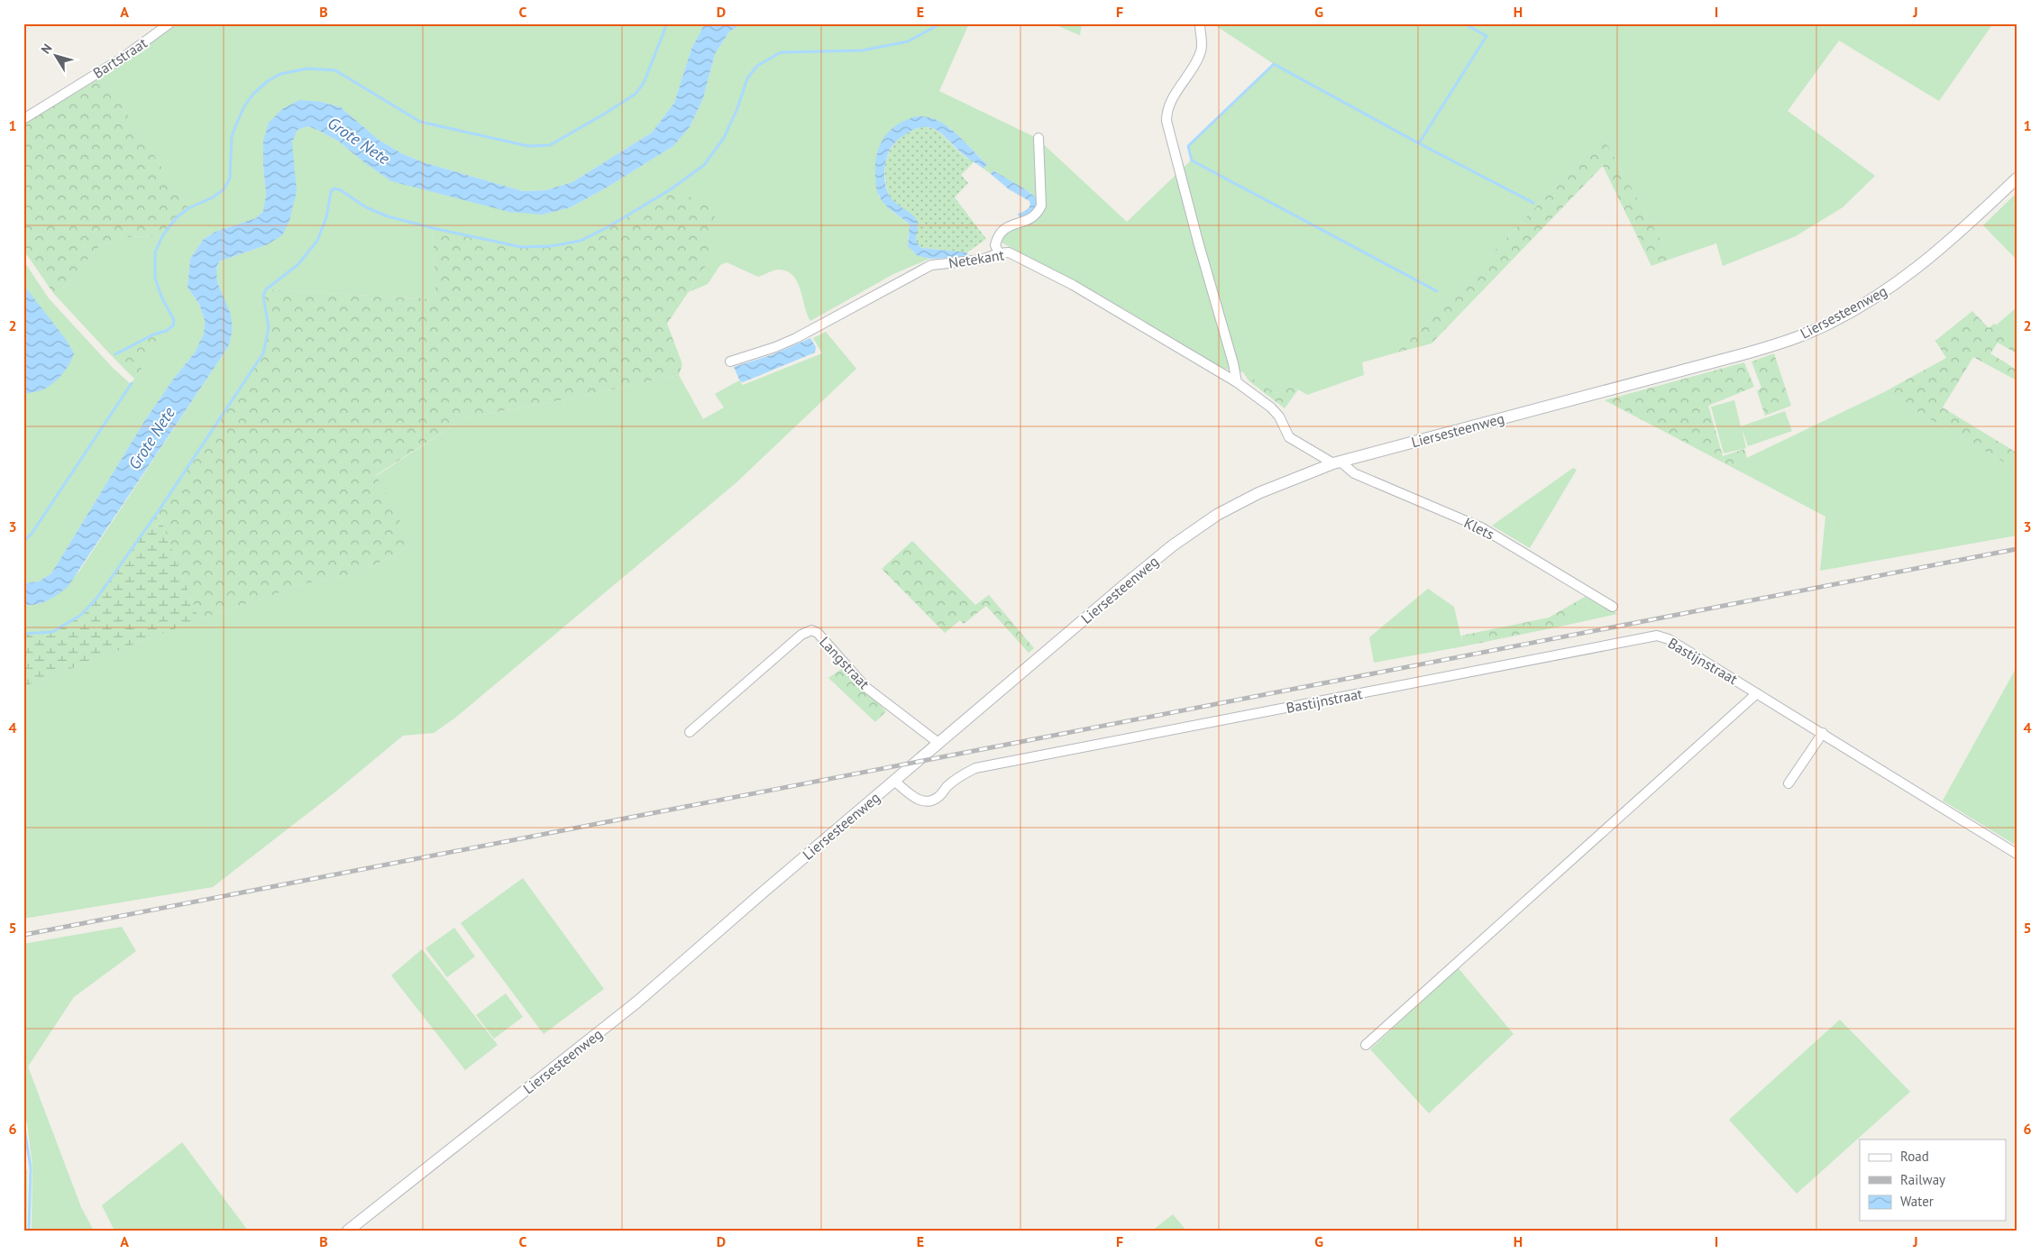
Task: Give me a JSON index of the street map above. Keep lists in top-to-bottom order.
{
  "streets": {
    "street": [
      "Bartstraat",
      "Netekant",
      "Liersesteenweg",
      "Klets",
      "Bastijnstraat",
      "Langstraat"
    ]
  },
  "crossings": [
    ["Netekant", "Liersesteenweg"],
    ["Netekant", "Klets"],
    ["Liersesteenweg", "Klets"],
    ["Liersesteenweg", "Bastijnstraat"],
    ["Liersesteenweg", "Langstraat"]
  ],
  "water": ["Grote Nete"],
  "legend": ["Road", "Railway", "Water"],
  "north": "top left",
  "grid": {
    "columns": [
      "A",
      "B",
      "C",
      "D",
      "E",
      "F",
      "G",
      "H",
      "I",
      "J"
    ],
    "rows": [
      "1",
      "2",
      "3",
      "4",
      "5",
      "6"
    ]
  }
}
